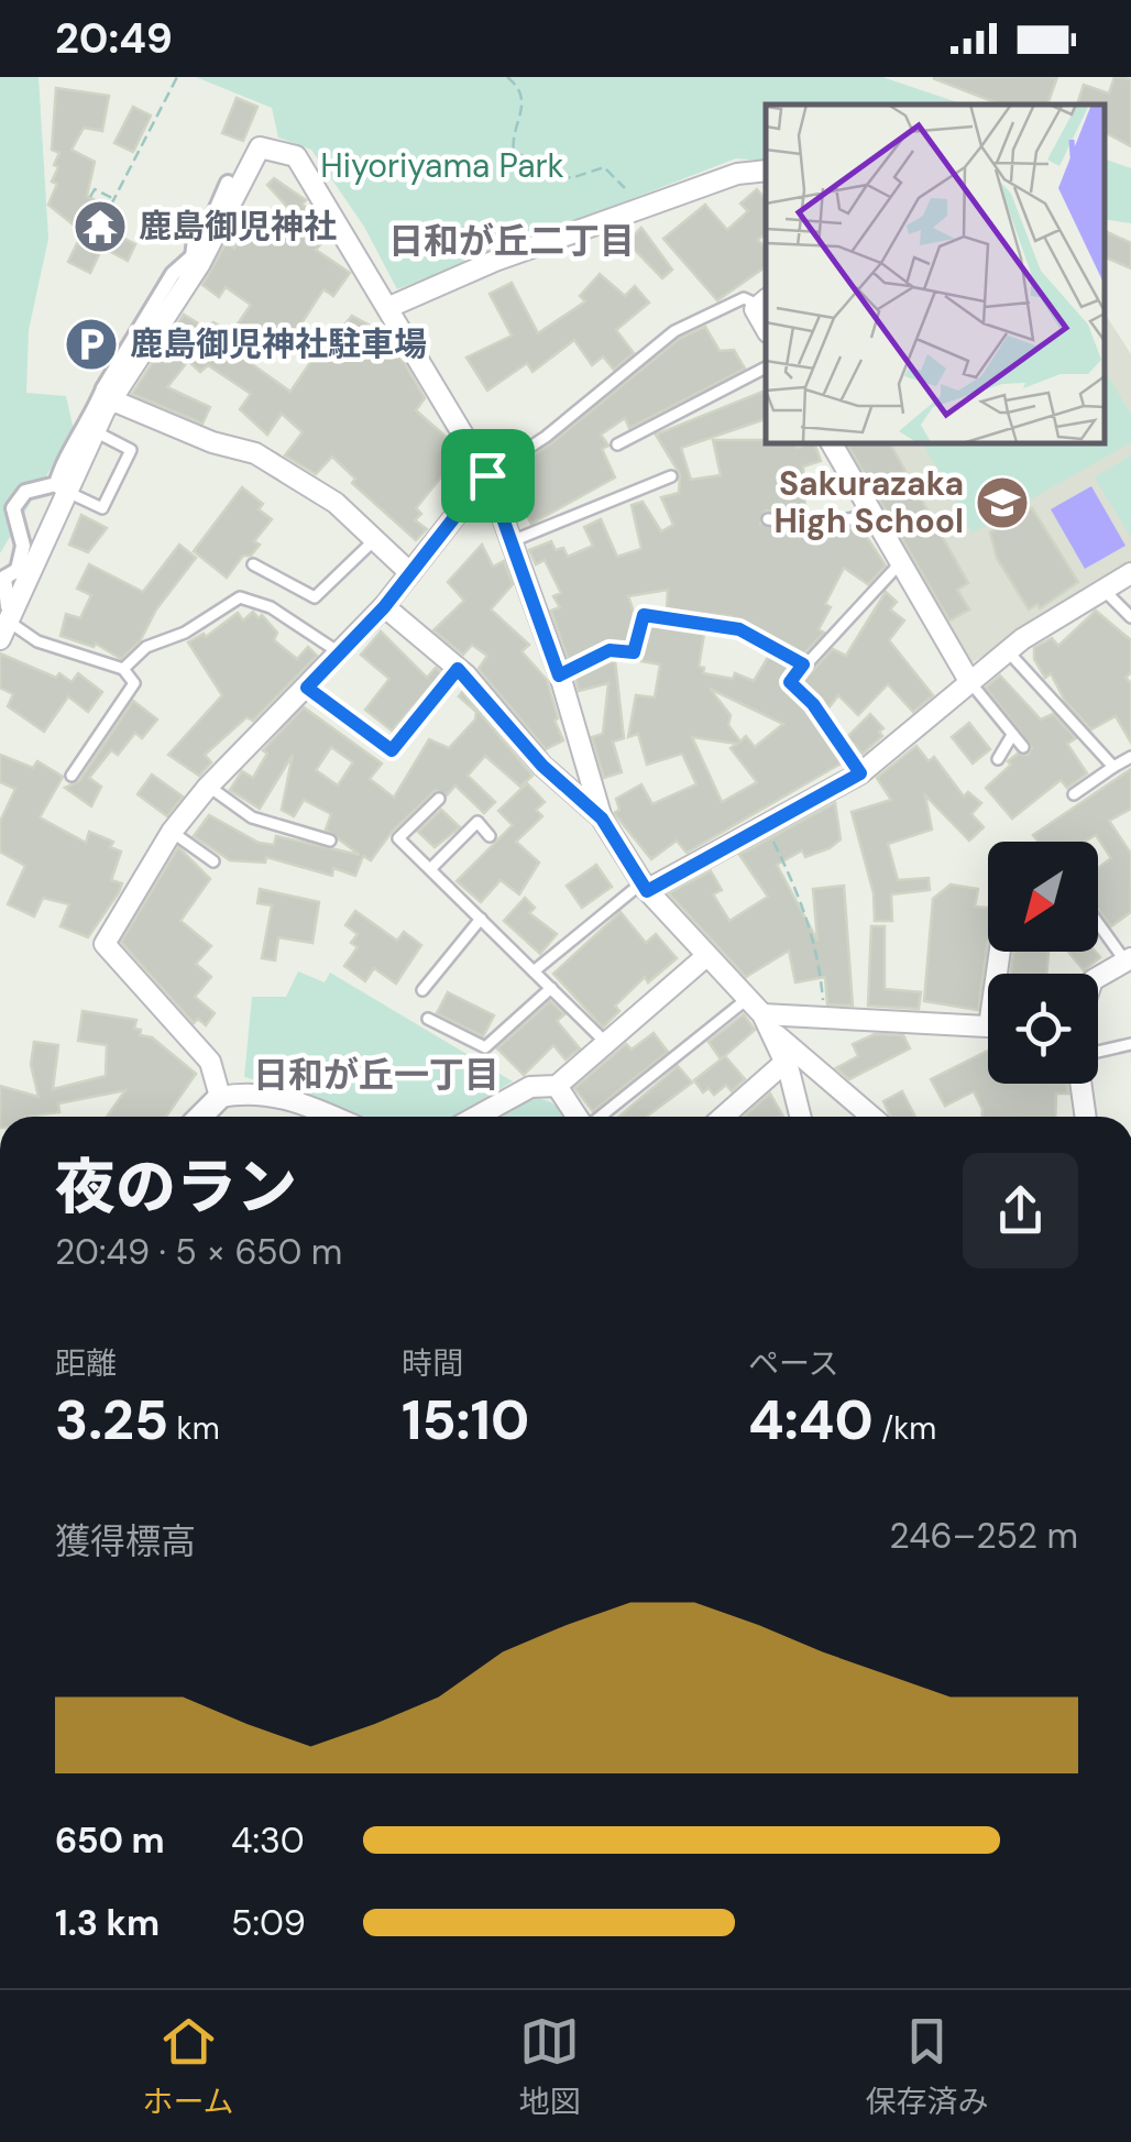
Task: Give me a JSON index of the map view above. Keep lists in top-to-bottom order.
{
  "districts": ["日和が丘二丁目", "日和が丘一丁目"],
  "parks": ["Hiyoriyama Park"],
  "places": {
    "temple": ["鹿島御児神社"],
    "parking": ["鹿島御児神社駐車場"],
    "school or university": ["Sakurazaka High School"]
  },
  "north": "bottom left",
  "page": {
    "status": "20:49",
    "heading": ["夜のラン", "20:49 · 5 × 650 m"],
    "stats": [
      ["距離", "3.25 km"],
      ["時間", "15:10"],
      ["ペース", "4:40 /km"]
    ],
    "chart": ["獲得標高", "246–252 m"],
    "list": [
      {
        "name": "650 m",
        "note": "4:30"
      },
      {
        "name": "1.3 km",
        "note": "5:09"
      }
    ],
    "tabs": ["ホーム", "地図", "保存済み"]
  }
}
